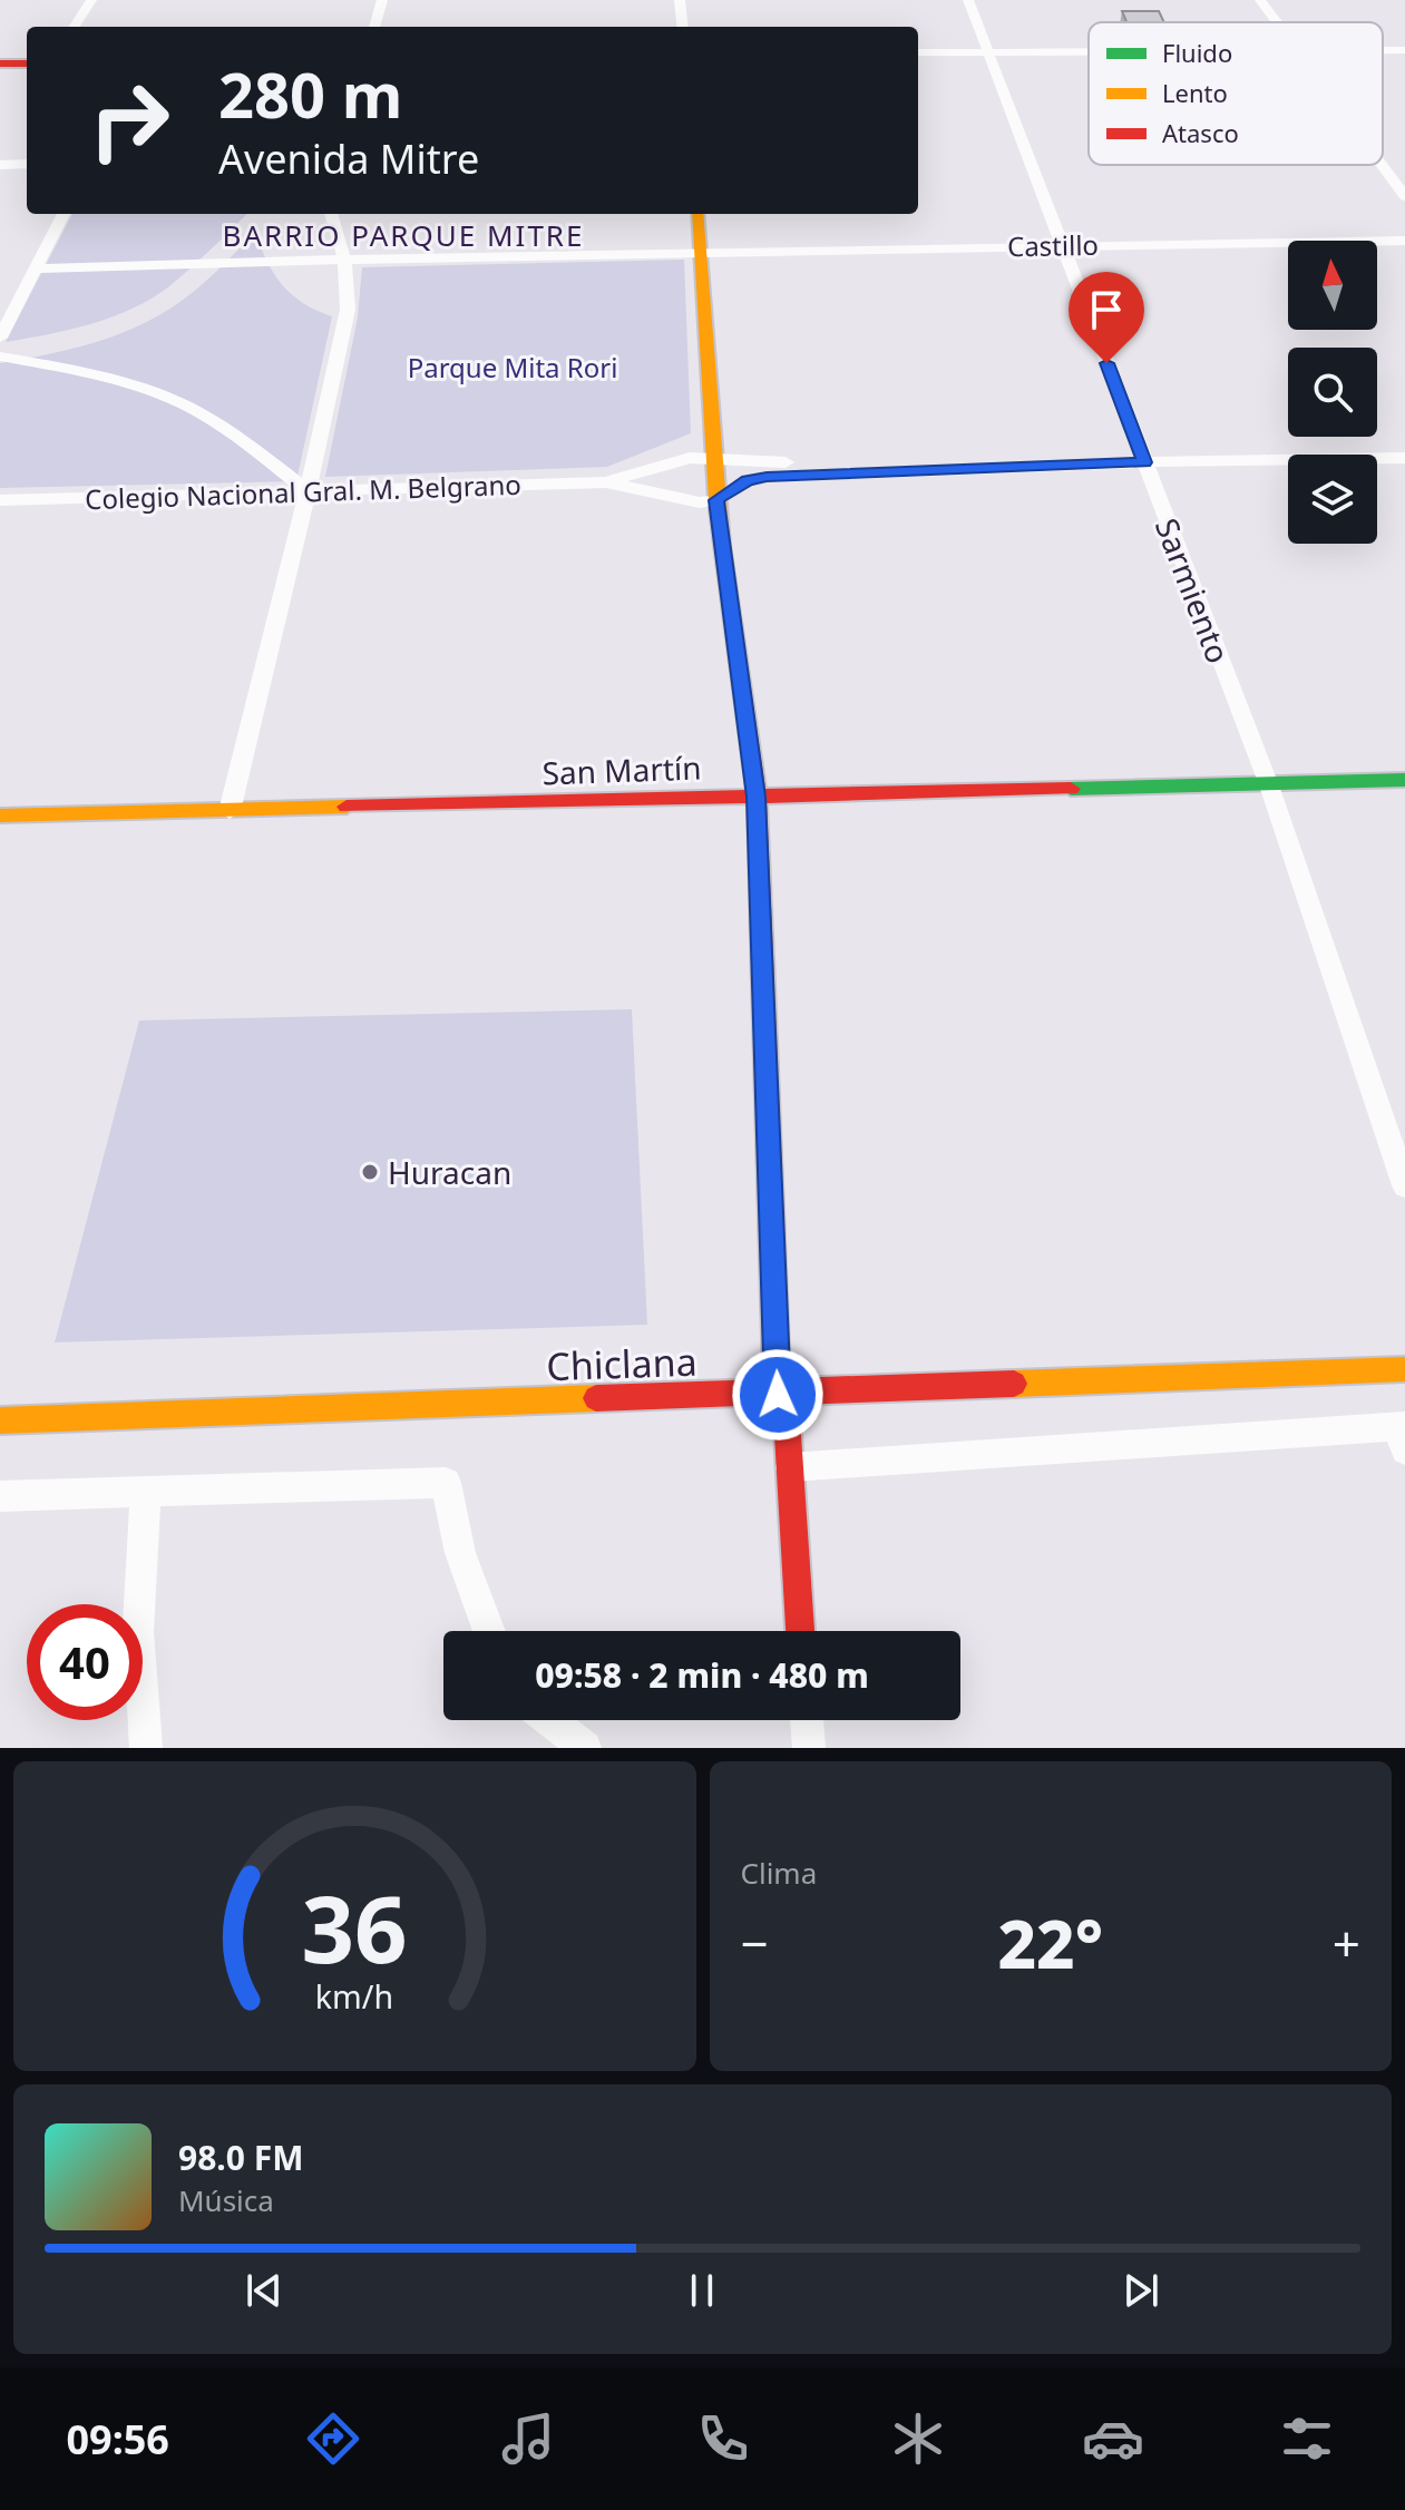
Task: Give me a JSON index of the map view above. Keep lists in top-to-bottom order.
{
  "streets": {
    "street": [
      "Castillo",
      "Colegio Nacional Gral. M. Belgrano",
      "Sarmiento",
      "San Martín",
      "Chiclana"
    ]
  },
  "crossings": [
    ["Castillo", "Sarmiento"],
    ["Colegio Nacional Gral. M. Belgrano", "Sarmiento"],
    ["Sarmiento", "San Martín"]
  ],
  "districts": ["BARRIO PARQUE MITRE"],
  "parks": ["Parque Mita Rori"],
  "places": ["Huracan"],
  "legend": ["Fluido", "Lento", "Atasco"],
  "north": "top",
  "page": {
    "turn": ["280 m", "Avenida Mitre"],
    "limit": "40",
    "trip": "09:58 · 2 min · 480 m",
    "tile": "Clima",
    "heat": ["−", "22°", "+"],
    "song": ["98.0 FM", "Música"],
    "tabs": "09:56",
    "gauge": ["36", "km/h"]
  }
}
